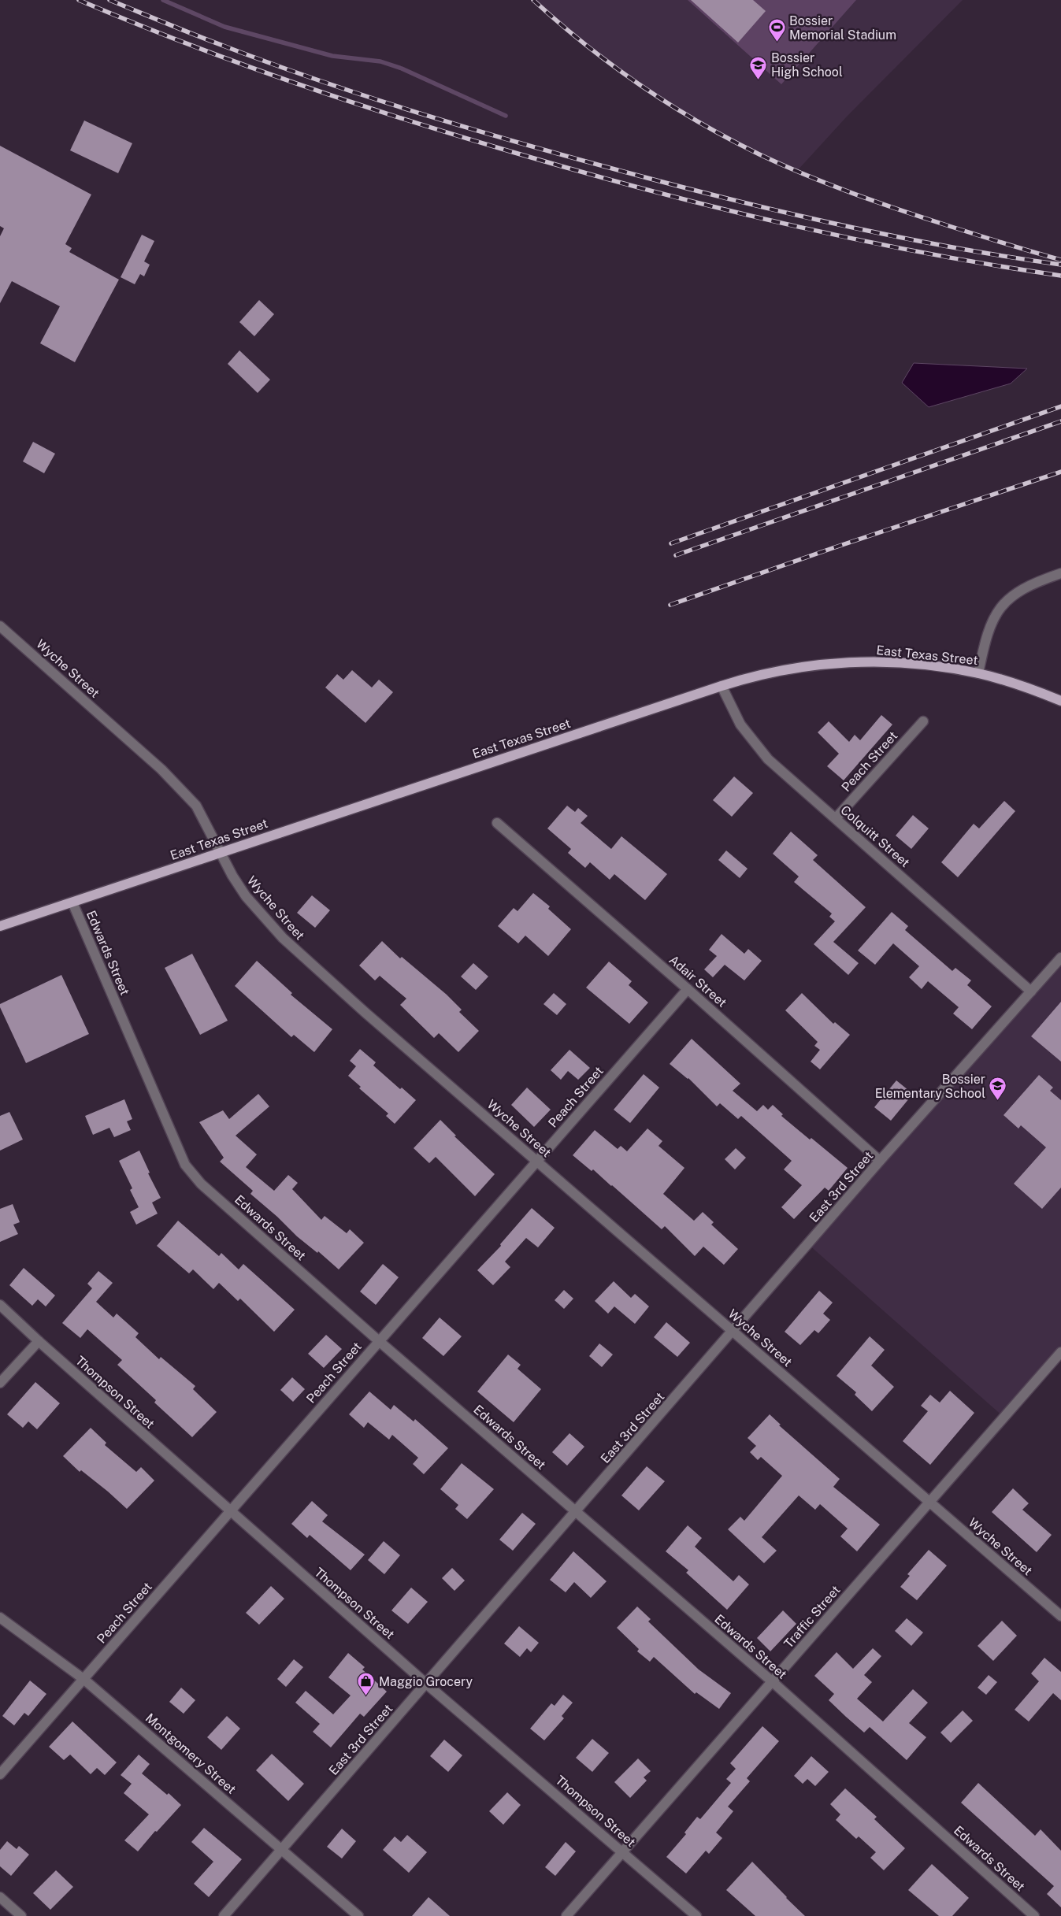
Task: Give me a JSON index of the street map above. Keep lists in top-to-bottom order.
{
  "streets": {
    "main road": ["East Texas Street"],
    "street": [
      "Wyche Street",
      "Peach Street",
      "Colquitt Street",
      "Edwards Street",
      "Adair Street",
      "East 3rd Street",
      "Thompson Street",
      "Traffic Street",
      "Montgomery Street"
    ]
  },
  "crossings": [
    ["East Texas Street", "Wyche Street"],
    ["East Texas Street", "Colquitt Street"],
    ["East Texas Street", "Edwards Street"],
    ["Wyche Street", "Peach Street"],
    ["Wyche Street", "East 3rd Street"],
    ["Wyche Street", "Traffic Street"],
    ["Peach Street", "Colquitt Street"],
    ["Peach Street", "Edwards Street"],
    ["Peach Street", "Adair Street"],
    ["Peach Street", "Thompson Street"],
    ["Peach Street", "Montgomery Street"],
    ["Colquitt Street", "East 3rd Street"],
    ["Edwards Street", "East 3rd Street"],
    ["Edwards Street", "Traffic Street"],
    ["Adair Street", "East 3rd Street"],
    ["East 3rd Street", "Thompson Street"],
    ["East 3rd Street", "Montgomery Street"],
    ["Thompson Street", "Traffic Street"]
  ],
  "places": {
    "sports": ["Bossier Memorial Stadium"],
    "school or university": ["Bossier High School", "Bossier Elementary School"],
    "shop": ["Maggio Grocery"]
  }
}
